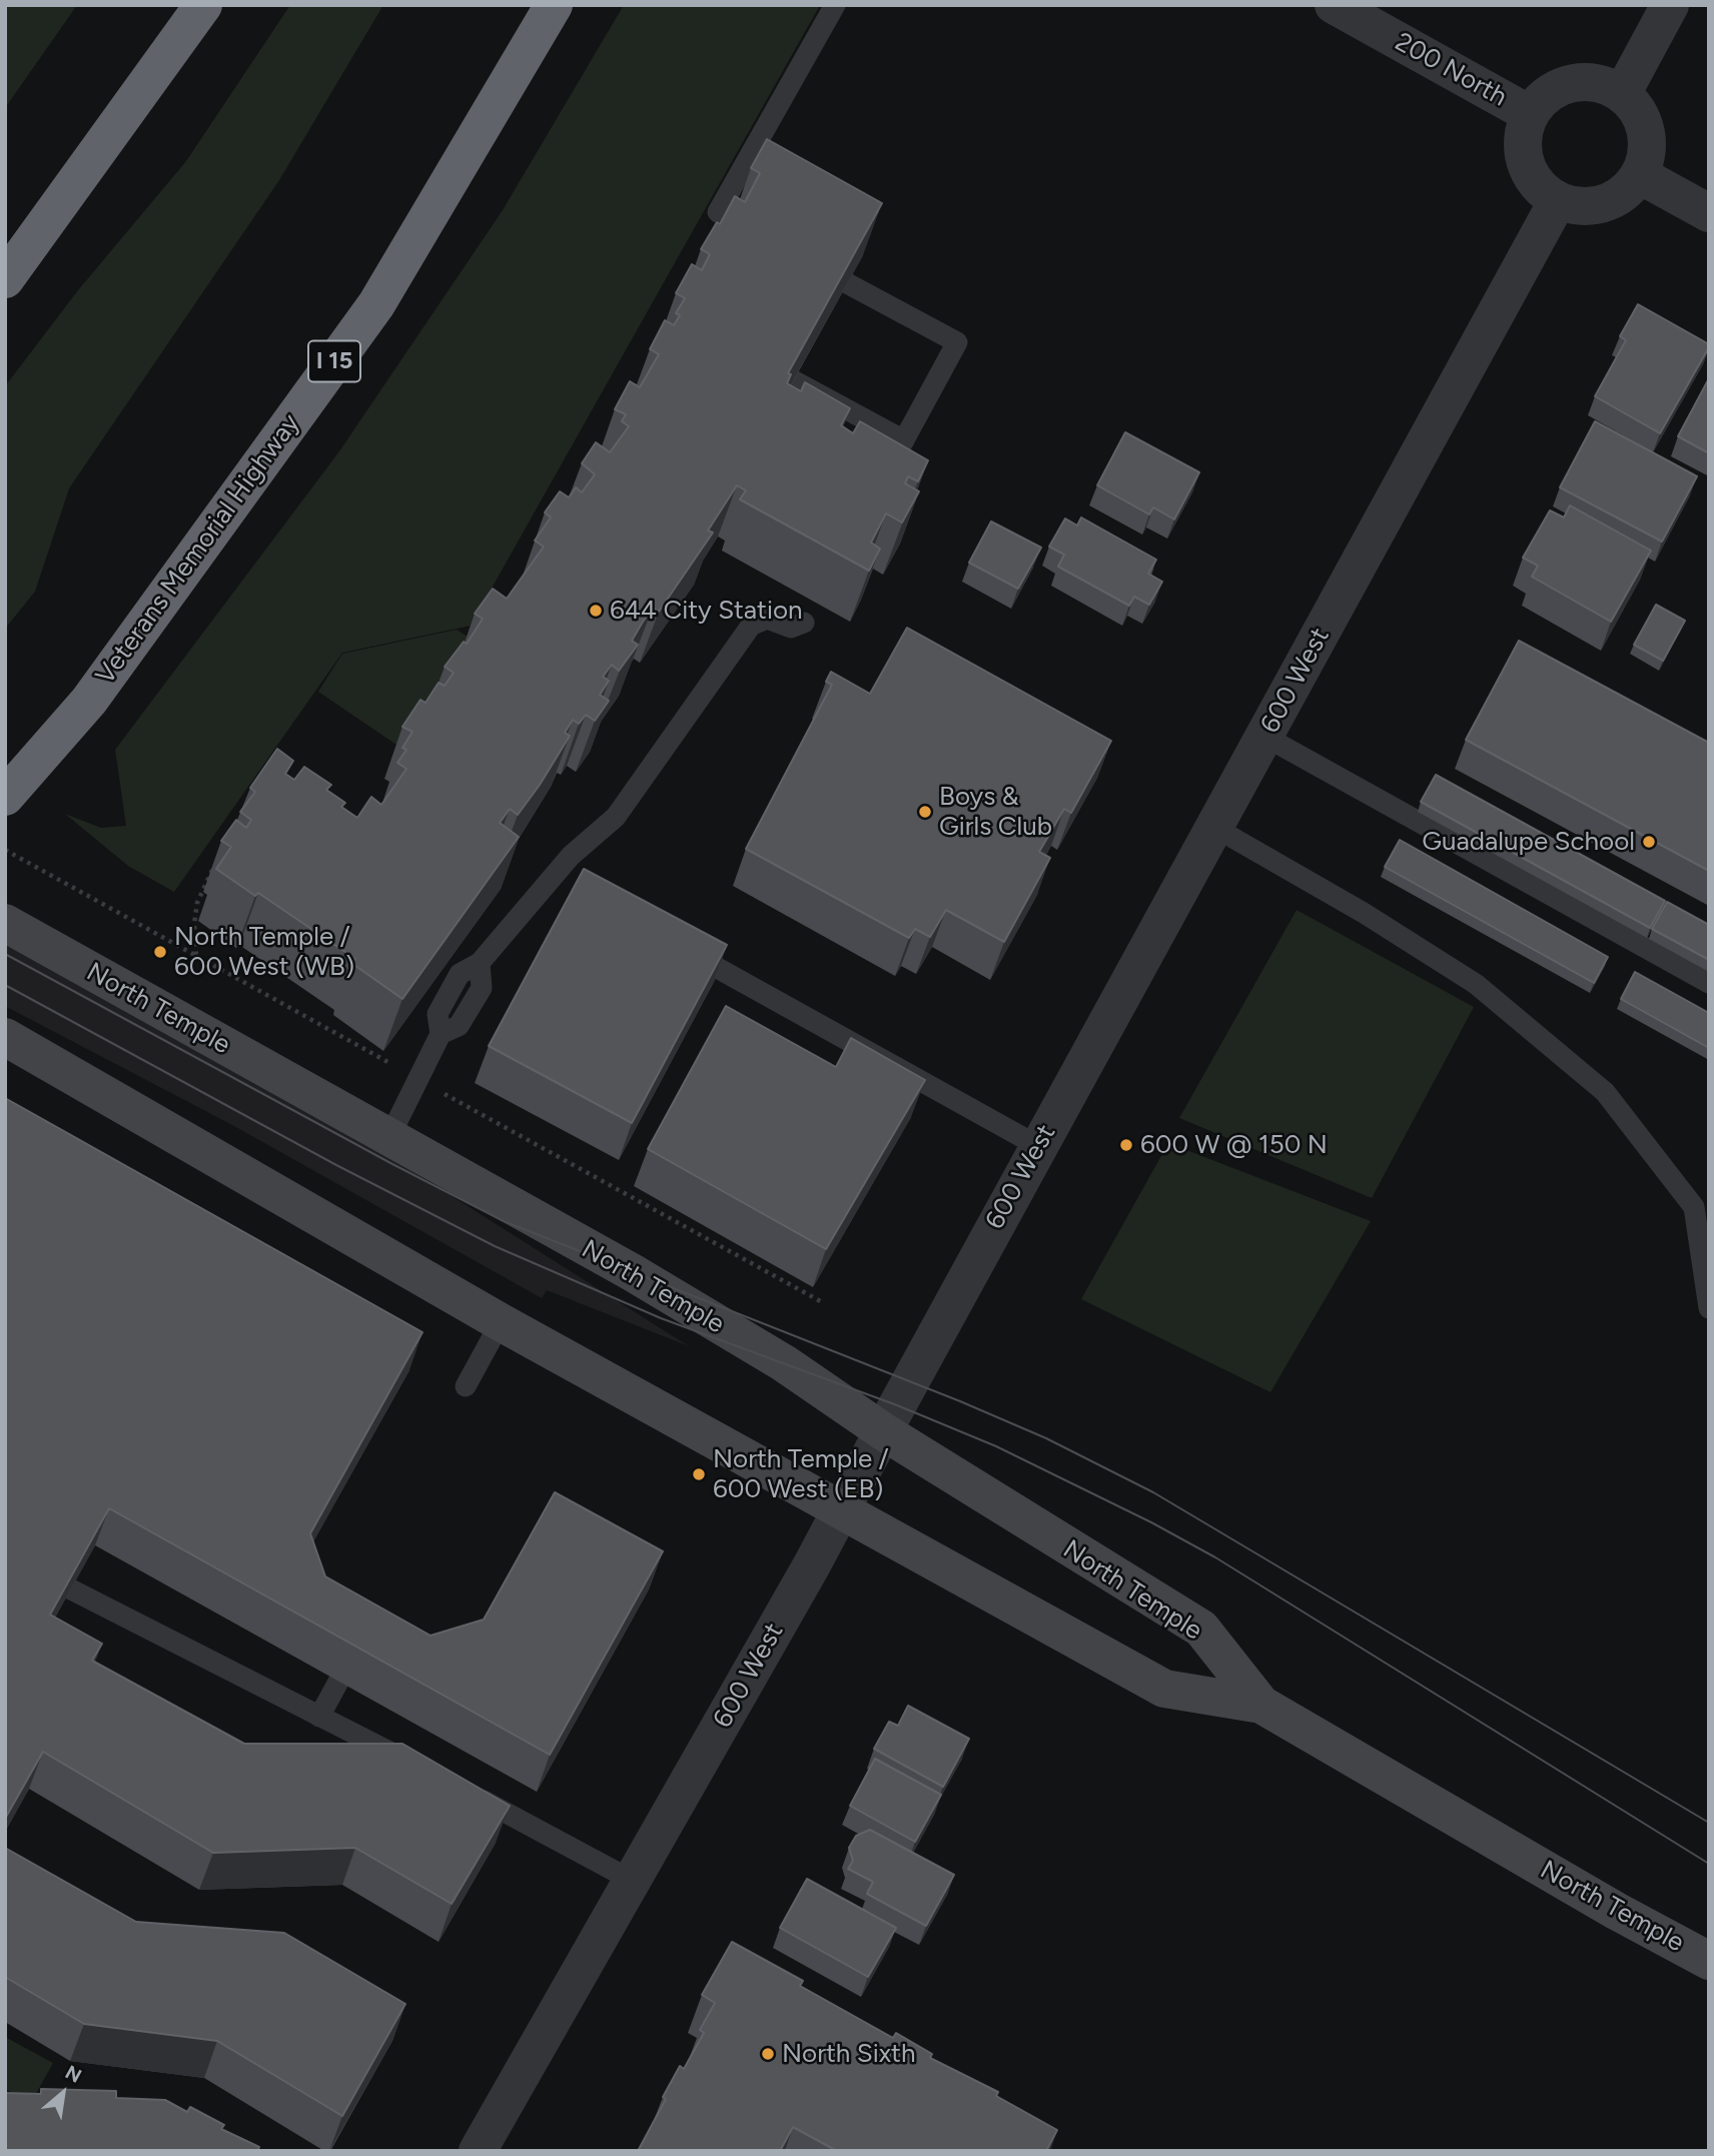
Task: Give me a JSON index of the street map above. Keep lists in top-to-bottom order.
{
  "streets": {
    "highway": ["I 15", "Veterans Memorial Highway"],
    "main road": ["North Temple"],
    "street": ["200 North", "600 West"]
  },
  "crossings": [
    ["200 North", "600 West"],
    ["600 West", "North Temple"]
  ],
  "places": [
    "644 City Station",
    "Boys & Girls Club",
    "Guadalupe School",
    "North Temple / 600 West (WB)",
    "600 W @ 150 N",
    "North Temple / 600 West (EB)",
    "North Sixth"
  ],
  "north": "top right"
}
